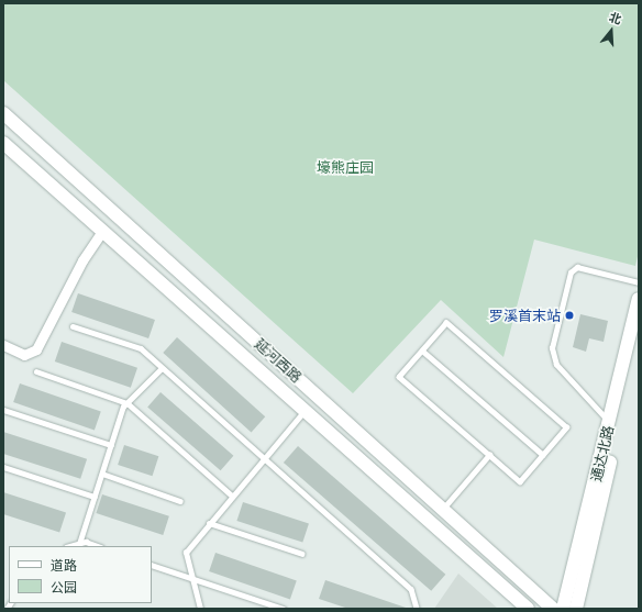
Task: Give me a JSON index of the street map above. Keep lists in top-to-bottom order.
{
  "streets": {
    "street": ["延河西路", "通达北路"]
  },
  "parks": ["壕熊庄园"],
  "places": ["罗溪首末站"],
  "legend": ["道路", "公园"],
  "north": "top"
}
